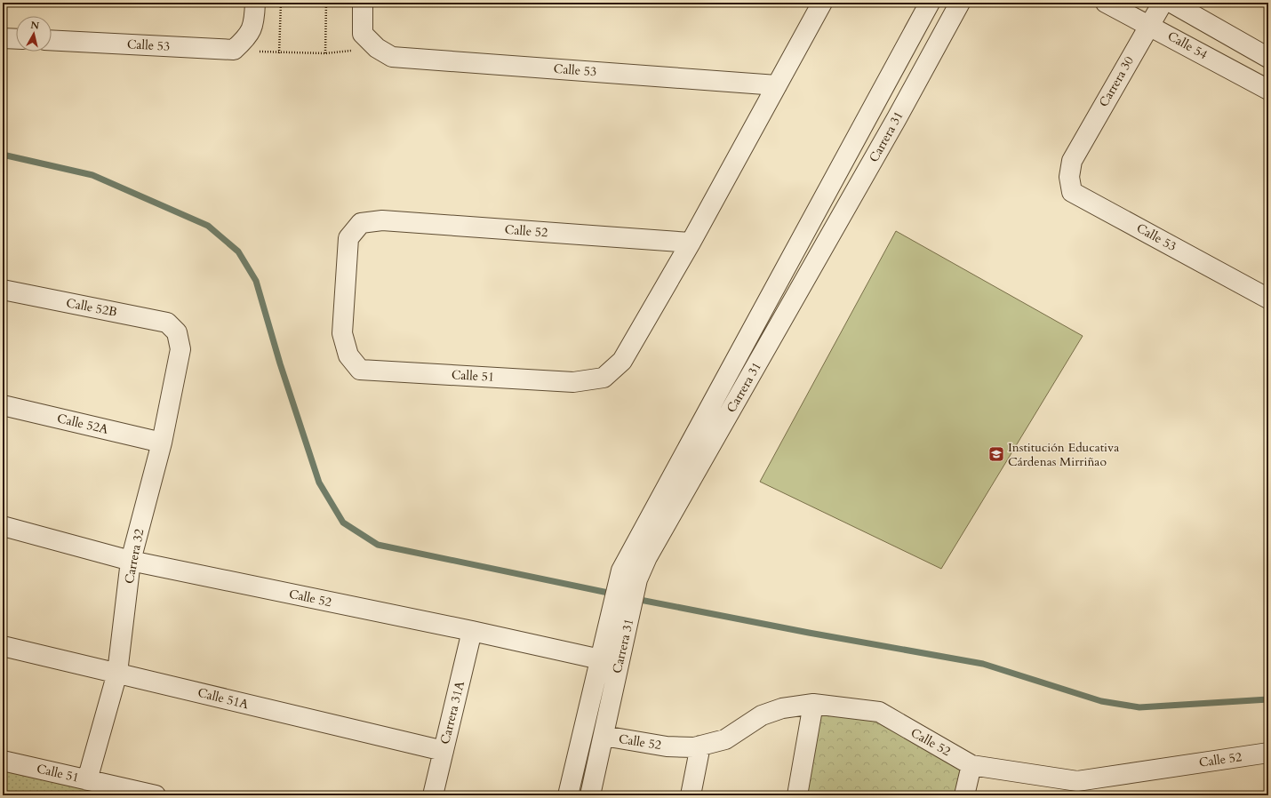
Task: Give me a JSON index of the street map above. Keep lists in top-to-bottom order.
{
  "streets": {
    "street": [
      "Calle 53",
      "Calle 54",
      "Carrera 30",
      "Carrera 31",
      "Calle 52",
      "Calle 52B",
      "Calle 51",
      "Calle 52A",
      "Carrera 32",
      "Calle 51A",
      "Carrera 31A"
    ]
  },
  "crossings": [
    ["Calle 53", "Carrera 30"],
    ["Calle 54", "Carrera 30"],
    ["Carrera 31", "Calle 52"],
    ["Calle 52", "Calle 51"],
    ["Calle 52", "Carrera 32"],
    ["Calle 52", "Carrera 31A"],
    ["Calle 52B", "Carrera 32"],
    ["Calle 51", "Carrera 32"],
    ["Calle 52A", "Carrera 32"],
    ["Carrera 32", "Calle 51A"],
    ["Calle 51A", "Carrera 31A"]
  ],
  "places": {
    "school or university": ["Institución Educativa Cárdenas Mirriñao"]
  },
  "north": "top"
}
